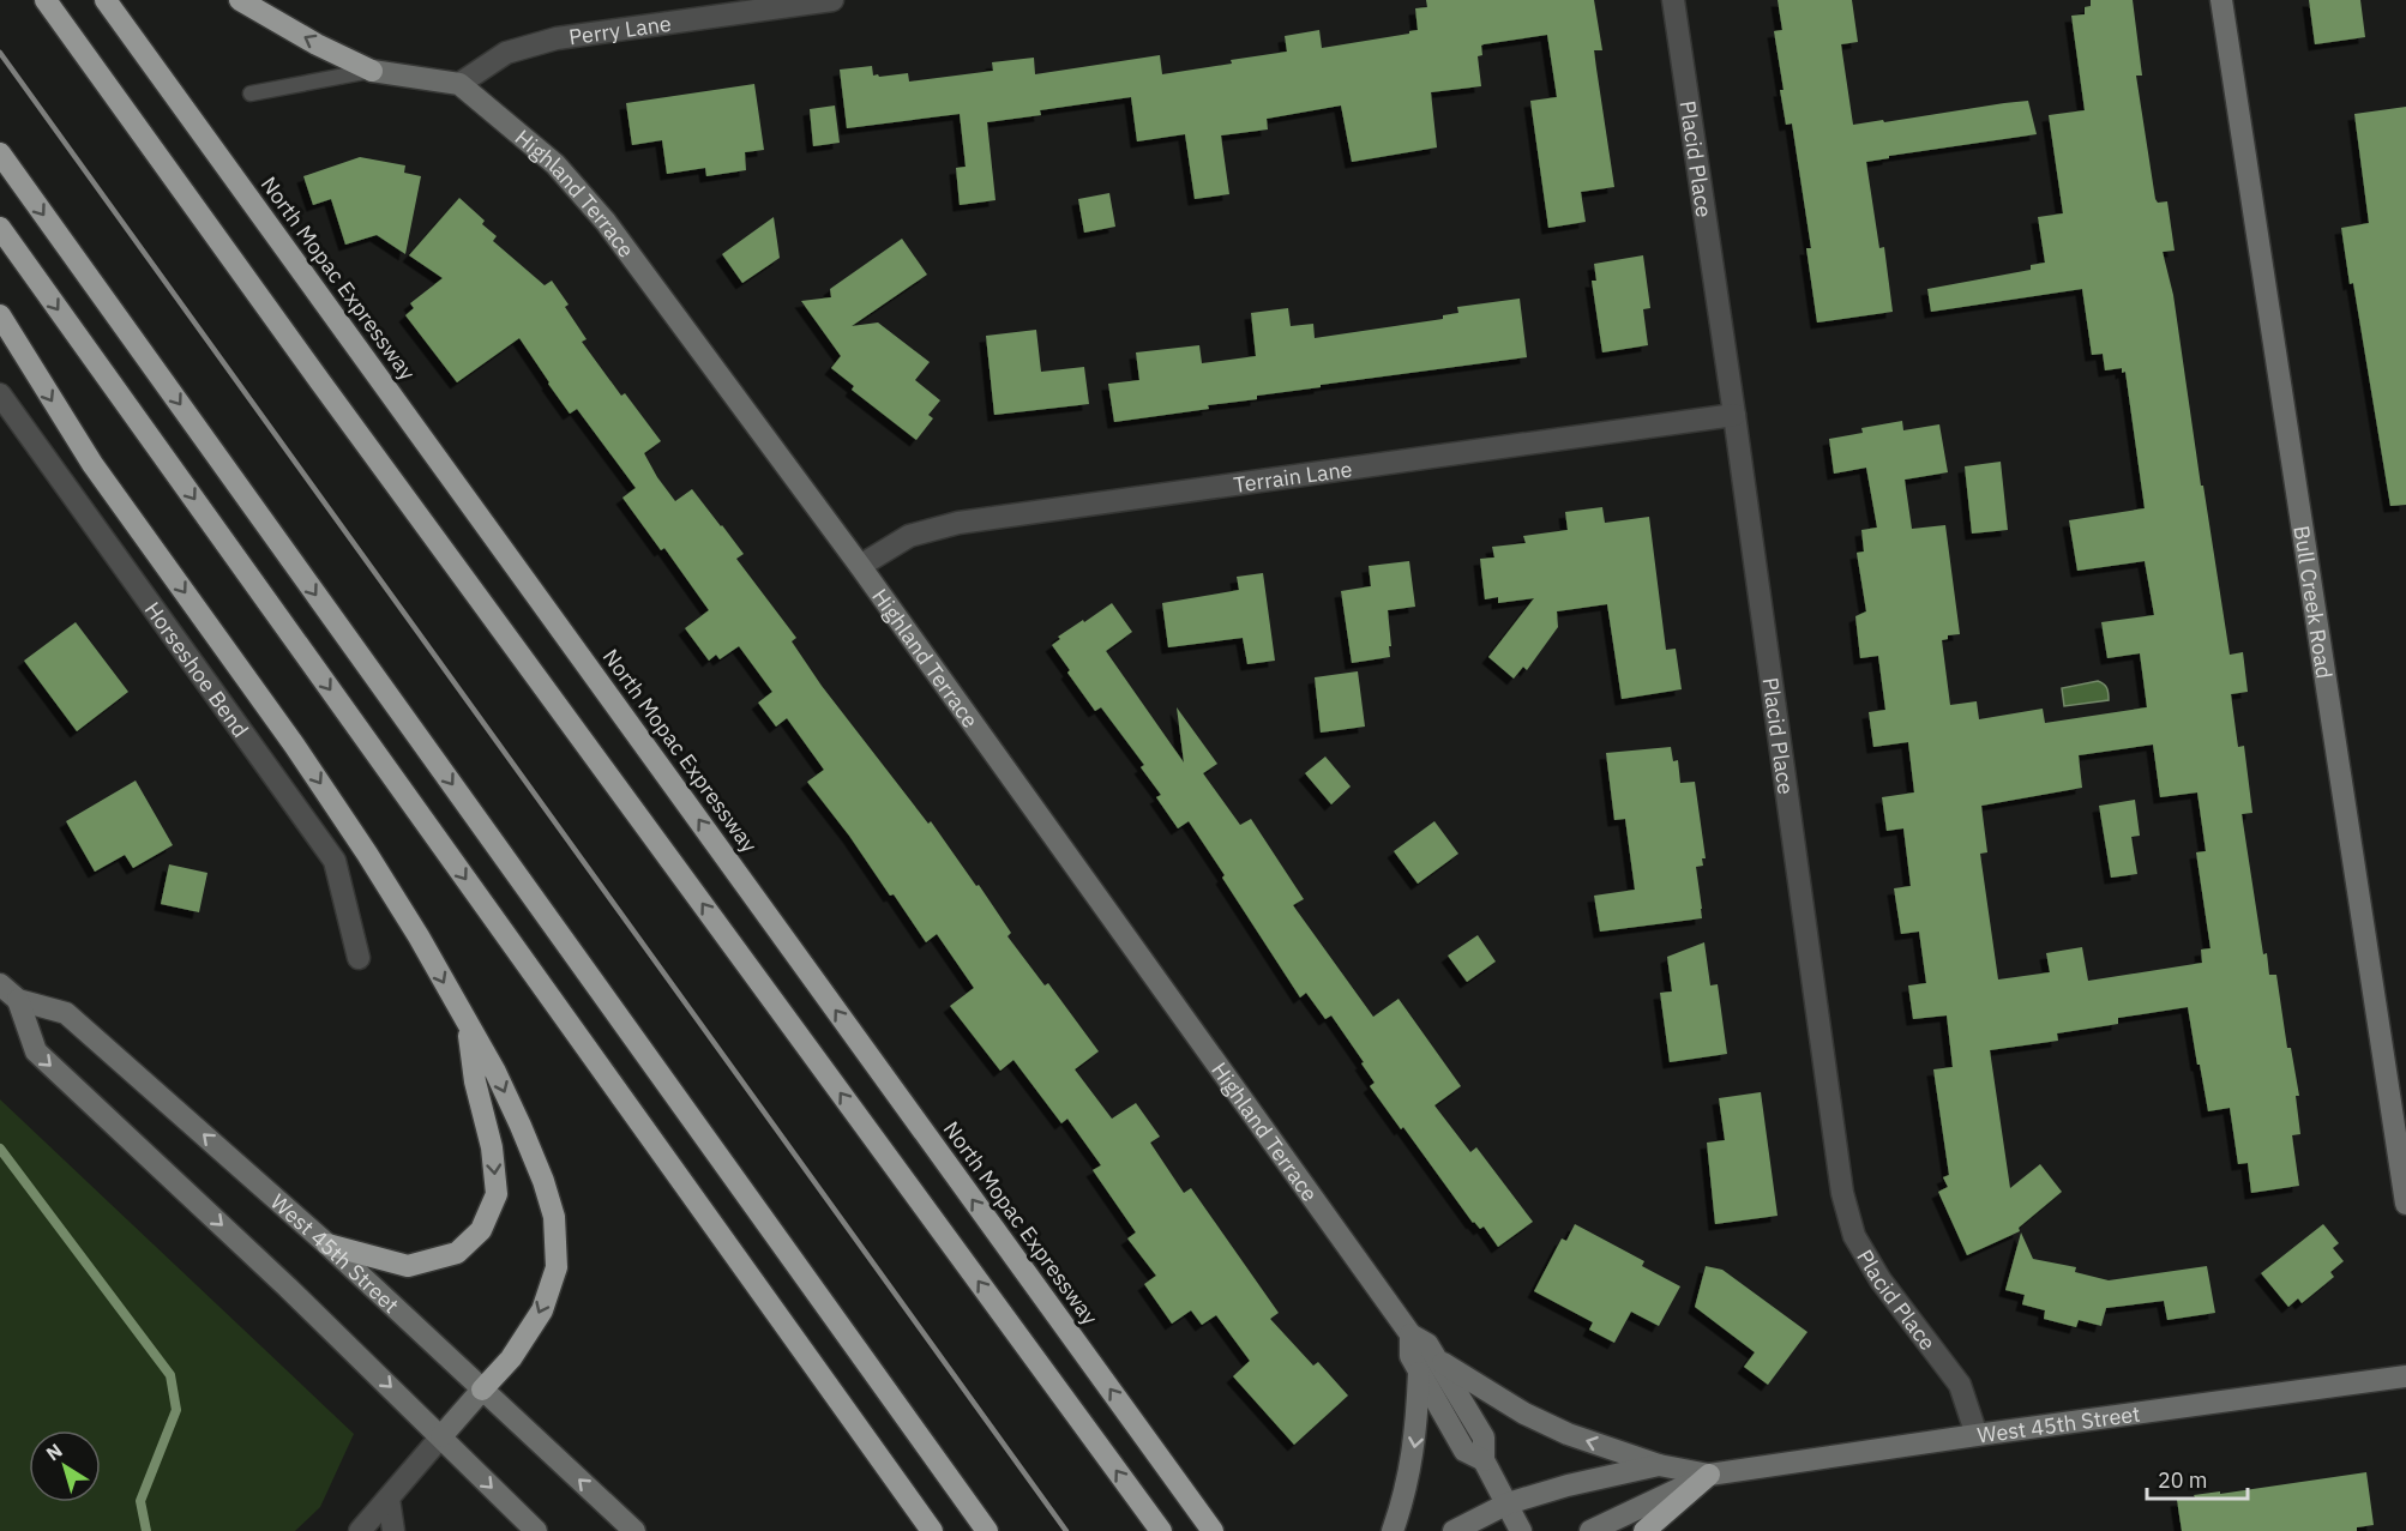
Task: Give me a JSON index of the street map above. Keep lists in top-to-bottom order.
{
  "streets": {
    "highway": ["North Mopac Expressway"],
    "main road": ["Highland Terrace", "Bull Creek Road", "West 45th Street"],
    "street": [
      "Perry Lane",
      "Placid Place",
      "Terrain Lane",
      "Horseshoe Bend"
    ]
  },
  "crossings": [
    ["Perry Lane", "Highland Terrace"],
    ["Placid Place", "Terrain Lane"],
    ["Placid Place", "West 45th Street"],
    ["Highland Terrace", "Terrain Lane"],
    ["Highland Terrace", "West 45th Street"]
  ],
  "scale_bar": "20 m",
  "north": "top left"
}
